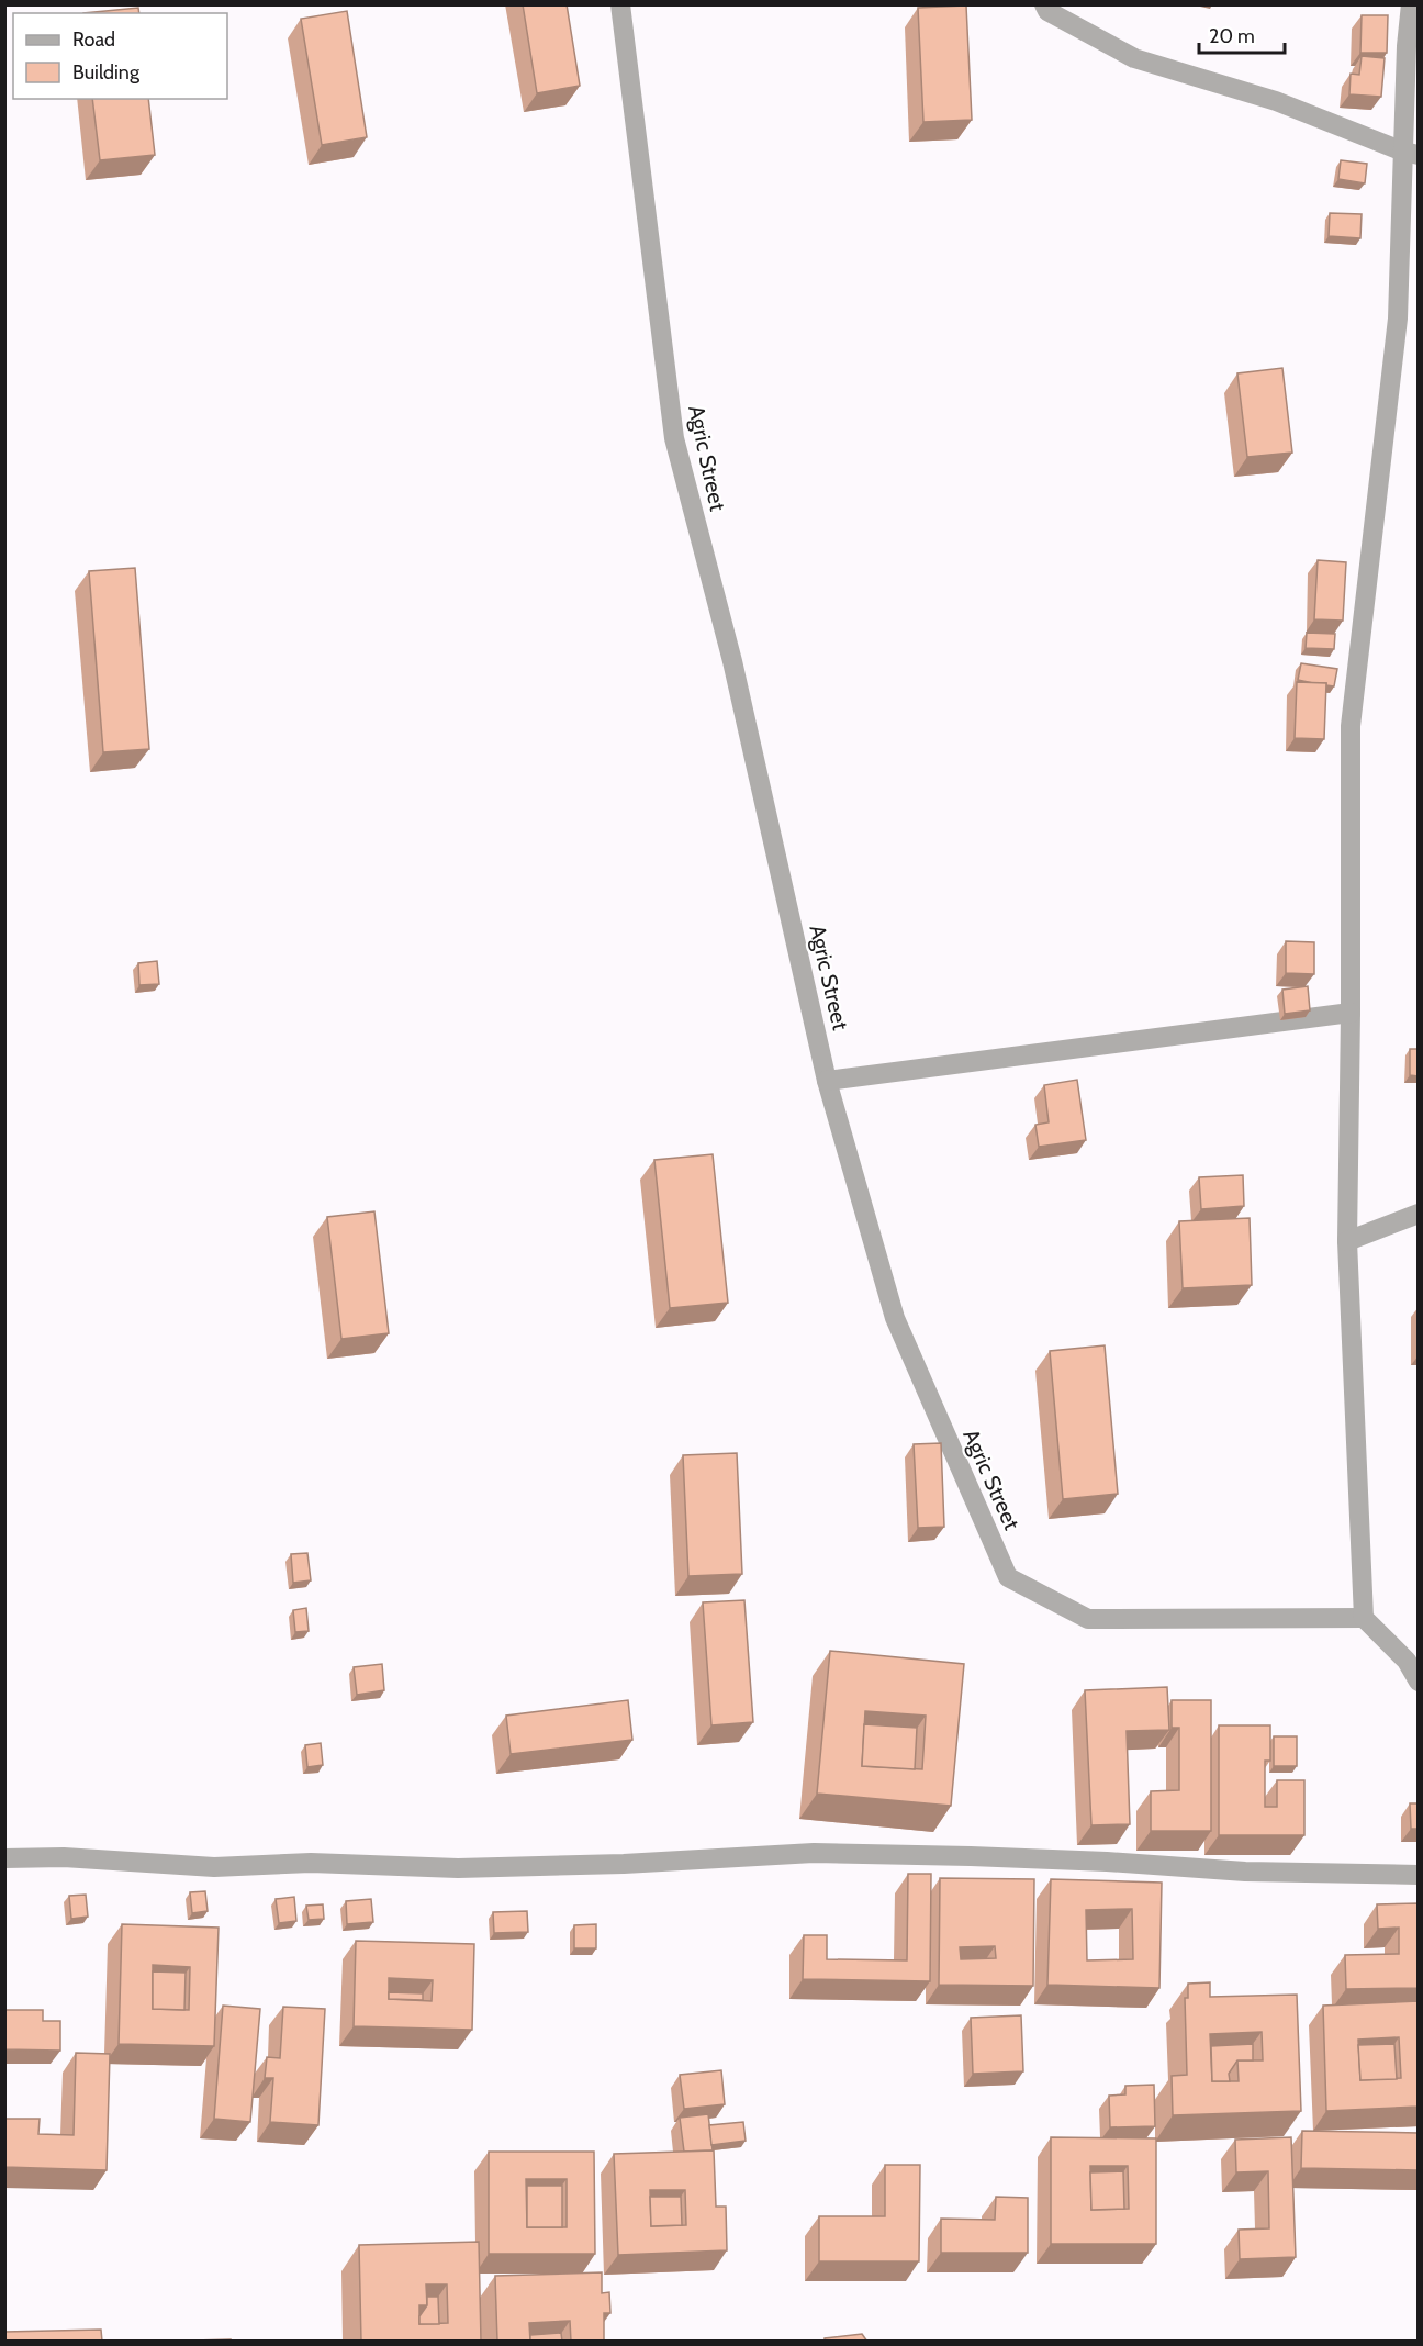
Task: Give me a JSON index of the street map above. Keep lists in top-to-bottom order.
{
  "streets": {
    "street": ["Agric Street"]
  },
  "legend": ["Road", "Building"],
  "scale_bar": "20 m"
}
